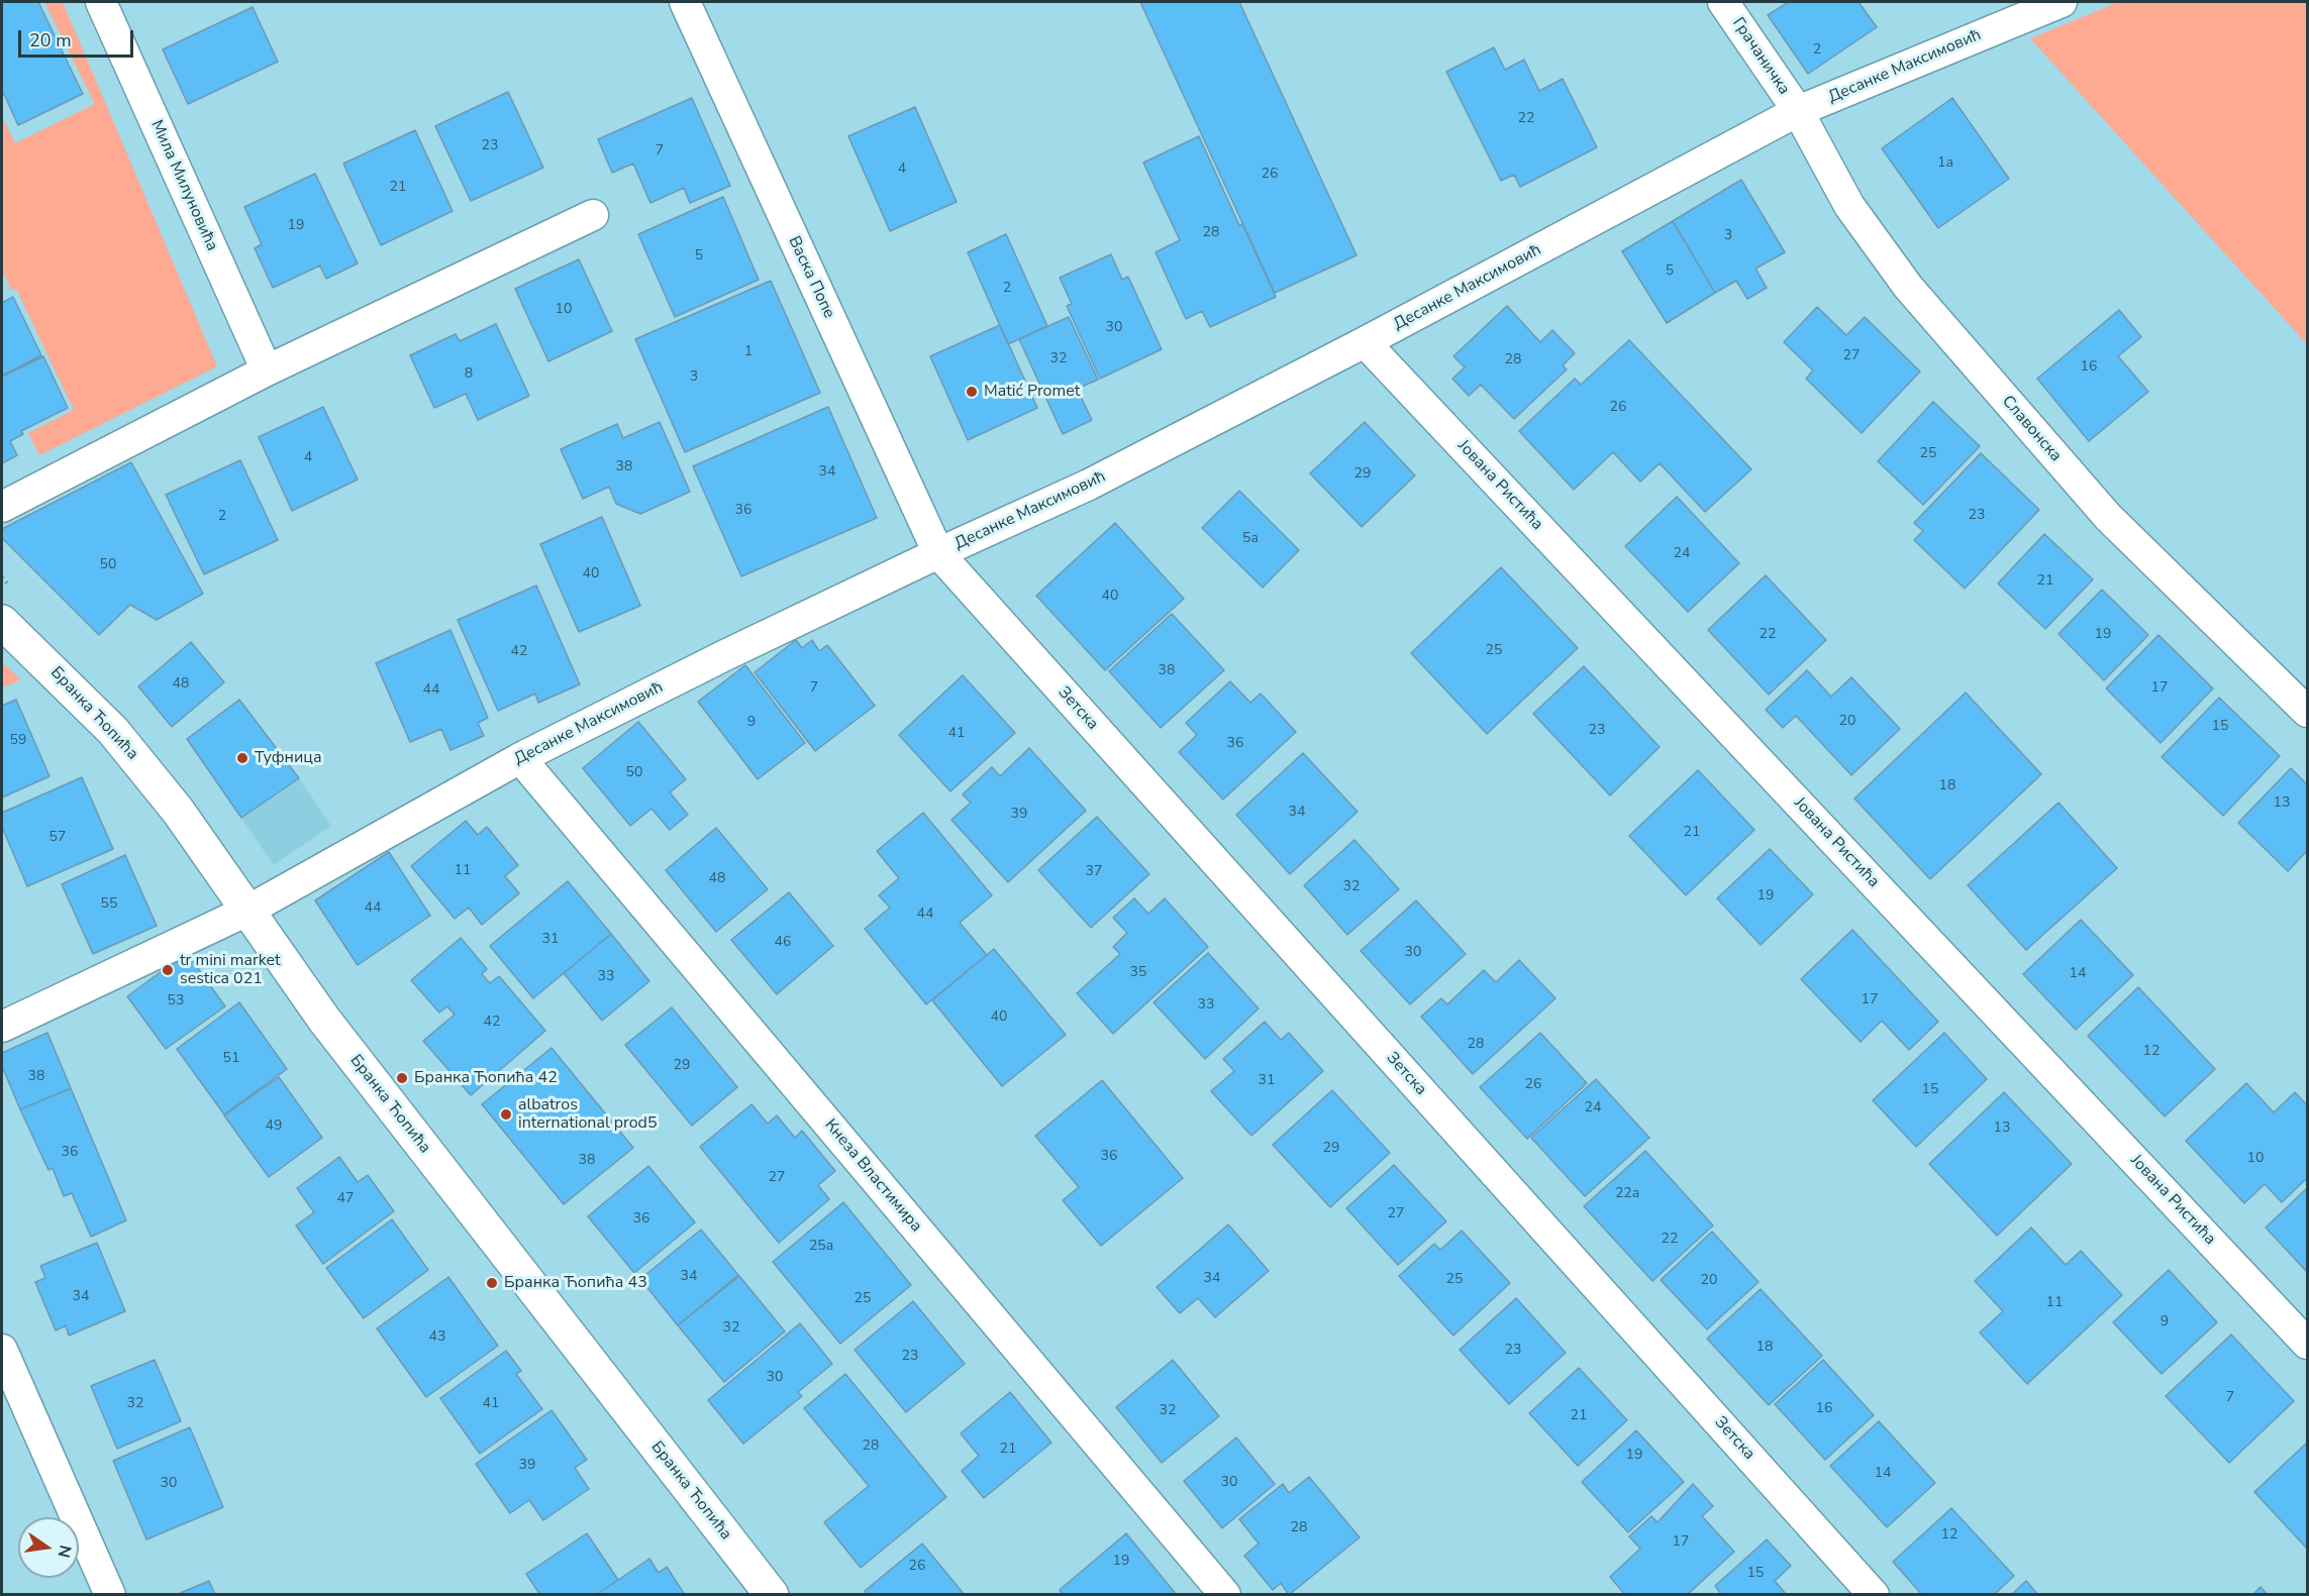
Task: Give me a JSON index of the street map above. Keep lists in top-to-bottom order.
{
  "streets": {
    "street": [
      "Грачаничка",
      "Десанке Максимовић",
      "Мила Милуновића",
      "Васка Попе",
      "Славонска",
      "Јована Ристића",
      "Зетска",
      "Бранка Ћопића",
      "Кнеза Властимира"
    ]
  },
  "crossings": [
    ["Грачаничка", "Десанке Максимовић"],
    ["Грачаничка", "Славонска"],
    ["Десанке Максимовић", "Васка Попе"],
    ["Десанке Максимовић", "Славонска"],
    ["Десанке Максимовић", "Јована Ристића"],
    ["Десанке Максимовић", "Зетска"],
    ["Десанке Максимовић", "Бранка Ћопића"],
    ["Десанке Максимовић", "Кнеза Властимира"],
    ["Васка Попе", "Зетска"]
  ],
  "places": [
    "Matić Promet",
    "Туфница",
    "tr mini market sestica 021",
    "Бранка Ћопића 42",
    "albatros international prod5",
    "Бранка Ћопића 43"
  ],
  "house_numbers": [
    "2",
    "22",
    "23",
    "7",
    "1a",
    "4",
    "26",
    "21",
    "19",
    "28",
    "3",
    "5",
    "5",
    "2",
    "10",
    "30",
    "1",
    "27",
    "32",
    "28",
    "16",
    "8",
    "3",
    "26",
    "25",
    "4",
    "38",
    "34",
    "29",
    "36",
    "23",
    "2",
    "5a",
    "24",
    "50",
    "40",
    "21",
    "40",
    "22",
    "19",
    "25",
    "42",
    "38",
    "48",
    "7",
    "17",
    "44",
    "20",
    "9",
    "15",
    "23",
    "41",
    "59",
    "36",
    "50",
    "18",
    "13",
    "34",
    "39",
    "21",
    "57",
    "11",
    "37",
    "48",
    "32",
    "19",
    "55",
    "44",
    "44",
    "31",
    "46",
    "30",
    "35",
    "14",
    "33",
    "17",
    "53",
    "33",
    "40",
    "42",
    "28",
    "12",
    "51",
    "29",
    "38",
    "31",
    "26",
    "15",
    "24",
    "49",
    "13",
    "29",
    "36",
    "36",
    "10",
    "38",
    "27",
    "22a",
    "47",
    "27",
    "36",
    "22",
    "25a",
    "34",
    "34",
    "25",
    "20",
    "34",
    "25",
    "11",
    "9",
    "32",
    "43",
    "18",
    "23",
    "23",
    "30",
    "7",
    "32",
    "41",
    "16",
    "32",
    "21",
    "28",
    "21",
    "19",
    "39",
    "14",
    "30",
    "30",
    "28",
    "12",
    "17",
    "19",
    "26",
    "15"
  ],
  "scale_bar": "20 m",
  "north": "right"
}
